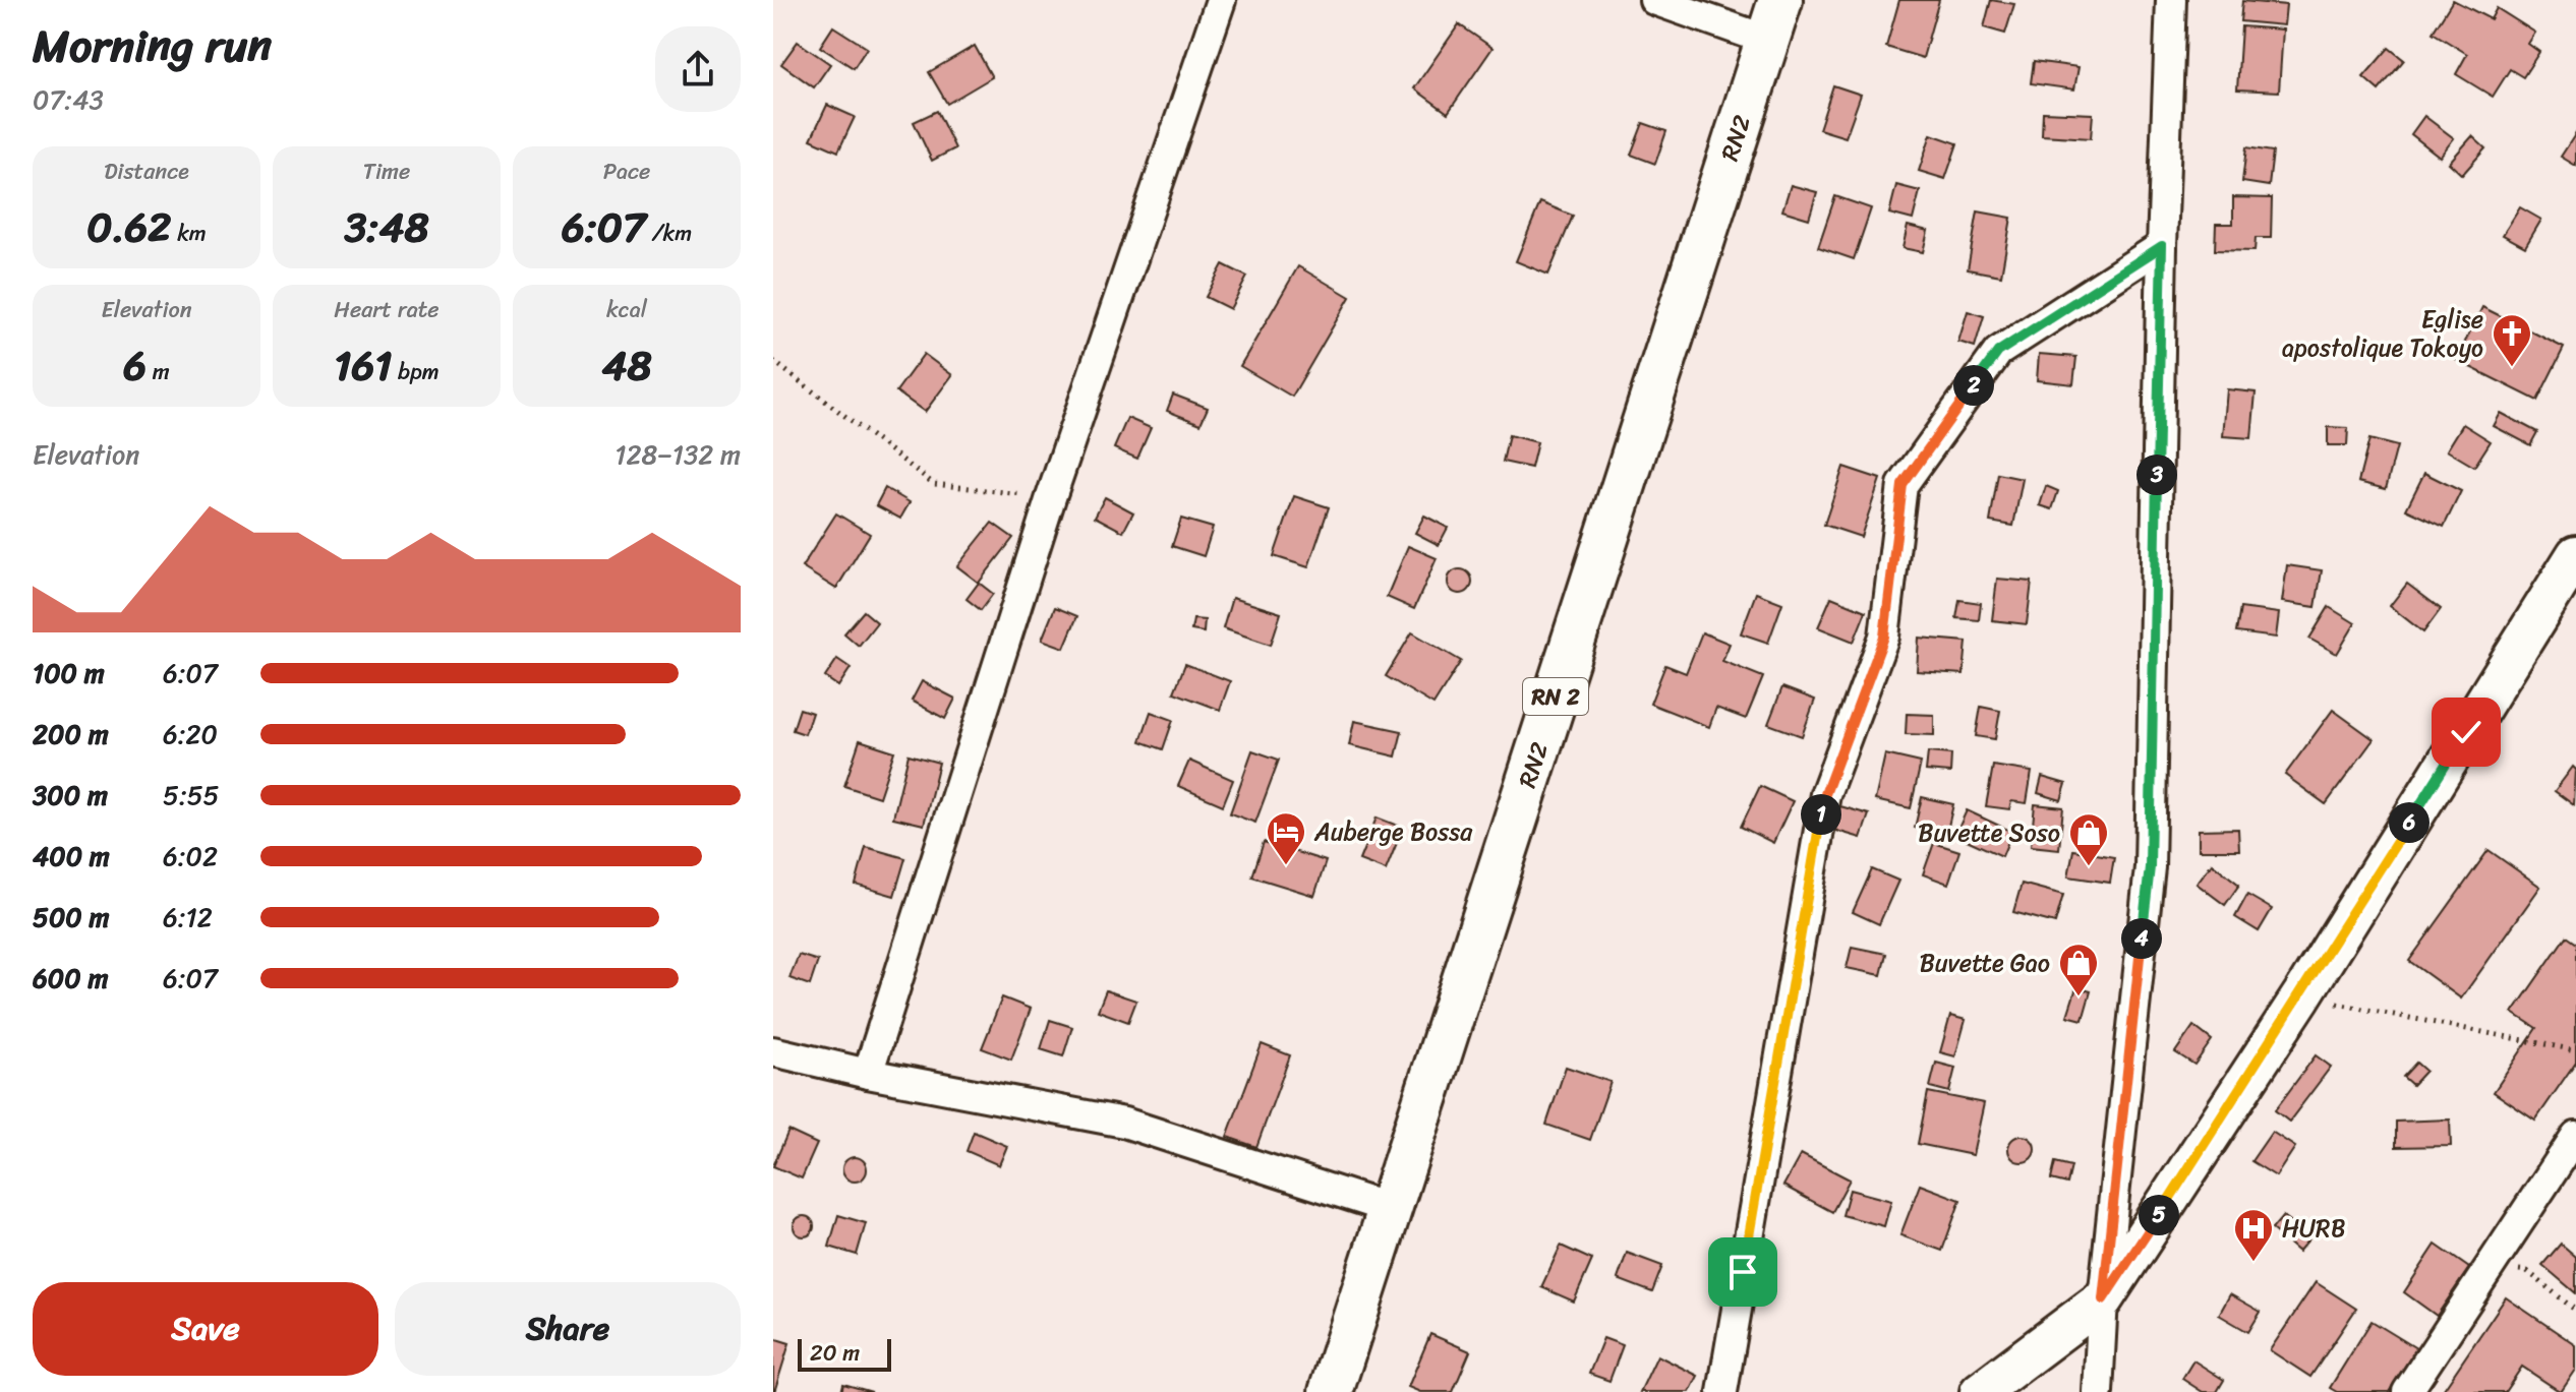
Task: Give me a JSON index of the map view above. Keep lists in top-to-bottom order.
{
  "streets": {
    "main road": ["RN2", "RN 2"]
  },
  "places": {
    "church": ["Eglise apostolique Tokoyo"],
    "hotel": ["Auberge Bossa"],
    "shop": ["Buvette Soso", "Buvette Gao"],
    "hospital": ["HURB"]
  },
  "scale_bar": "20 m",
  "page": {
    "heading": ["Morning run", "07:43"],
    "stats": [
      ["Distance", "0.62 km"],
      ["Time", "3:48"],
      ["Pace", "6:07 /km"],
      ["Elevation", "6 m"],
      ["Heart rate", "161 bpm"],
      ["kcal", "48"]
    ],
    "pins": [
      "2",
      "3",
      "1",
      "6",
      "4",
      "5"
    ],
    "chart": ["Elevation", "128–132 m"],
    "list": [
      {
        "name": "100 m",
        "note": "6:07"
      },
      {
        "name": "200 m",
        "note": "6:20"
      },
      {
        "name": "300 m",
        "note": "5:55"
      },
      {
        "name": "400 m",
        "note": "6:02"
      },
      {
        "name": "500 m",
        "note": "6:12"
      },
      {
        "name": "600 m",
        "note": "6:07"
      }
    ],
    "buttons": ["Save", "Share"],
    "scale": "20 m"
  }
}
